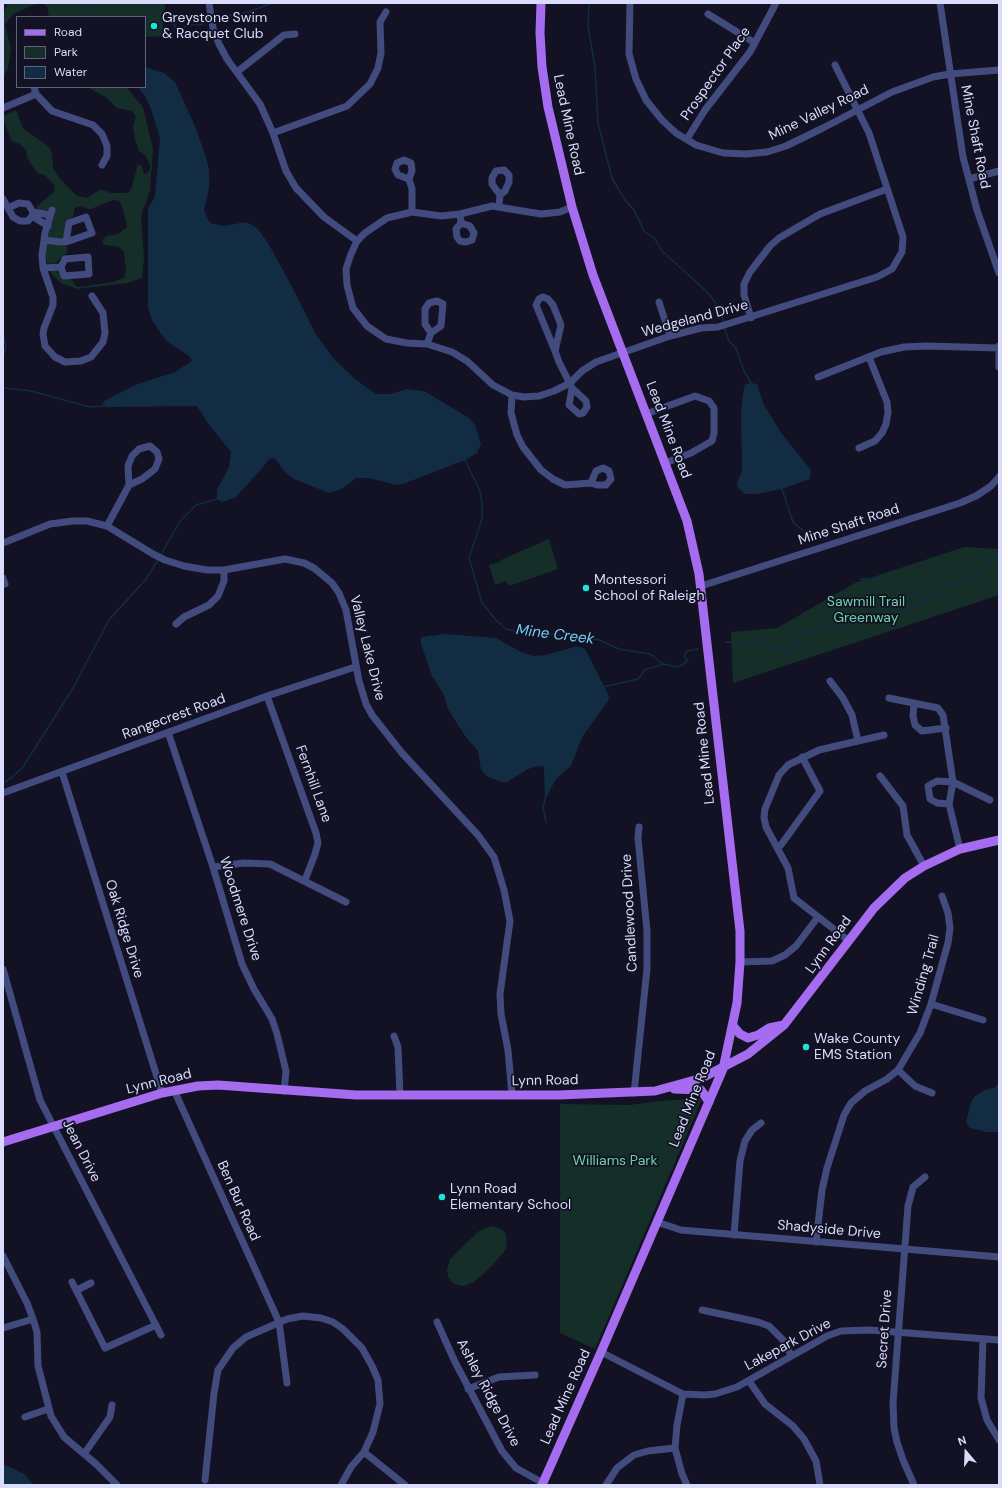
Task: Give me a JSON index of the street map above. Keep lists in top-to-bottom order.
{
  "streets": {
    "main road": ["Lead Mine Road", "Lynn Road"],
    "street": [
      "Prospector Place",
      "Mine Valley Road",
      "Mine Shaft Road",
      "Wedgeland Drive",
      "Valley Lake Drive",
      "Rangecrest Road",
      "Fernhill Lane",
      "Woodmere Drive",
      "Candlewood Drive",
      "Oak Ridge Drive",
      "Winding Trail",
      "Jean Drive",
      "Ben Bur Road",
      "Shadyside Drive",
      "Secret Drive",
      "Lakepark Drive",
      "Ashley Ridge Drive"
    ]
  },
  "crossings": [
    ["Prospector Place", "Mine Valley Road"],
    ["Mine Valley Road", "Mine Shaft Road"],
    ["Mine Valley Road", "Wedgeland Drive"],
    ["Lead Mine Road", "Mine Shaft Road"],
    ["Lead Mine Road", "Wedgeland Drive"],
    ["Lead Mine Road", "Lynn Road"],
    ["Lead Mine Road", "Shadyside Drive"],
    ["Lead Mine Road", "Lakepark Drive"],
    ["Lead Mine Road", "Ashley Ridge Drive"],
    ["Valley Lake Drive", "Rangecrest Road"],
    ["Valley Lake Drive", "Lynn Road"],
    ["Rangecrest Road", "Fernhill Lane"],
    ["Rangecrest Road", "Woodmere Drive"],
    ["Rangecrest Road", "Oak Ridge Drive"],
    ["Woodmere Drive", "Lynn Road"],
    ["Candlewood Drive", "Lynn Road"],
    ["Oak Ridge Drive", "Lynn Road"],
    ["Lynn Road", "Jean Drive"],
    ["Lynn Road", "Ben Bur Road"],
    ["Winding Trail", "Shadyside Drive"],
    ["Shadyside Drive", "Secret Drive"],
    ["Secret Drive", "Lakepark Drive"]
  ],
  "water": ["Mine Creek"],
  "parks": ["Sawmill Trail Greenway", "Williams Park"],
  "places": [
    "Greystone Swim & Racquet Club",
    "Montessori School of Raleigh",
    "Wake County EMS Station",
    "Lynn Road Elementary School"
  ],
  "legend": ["Road", "Park", "Water"],
  "north": "top"
}
